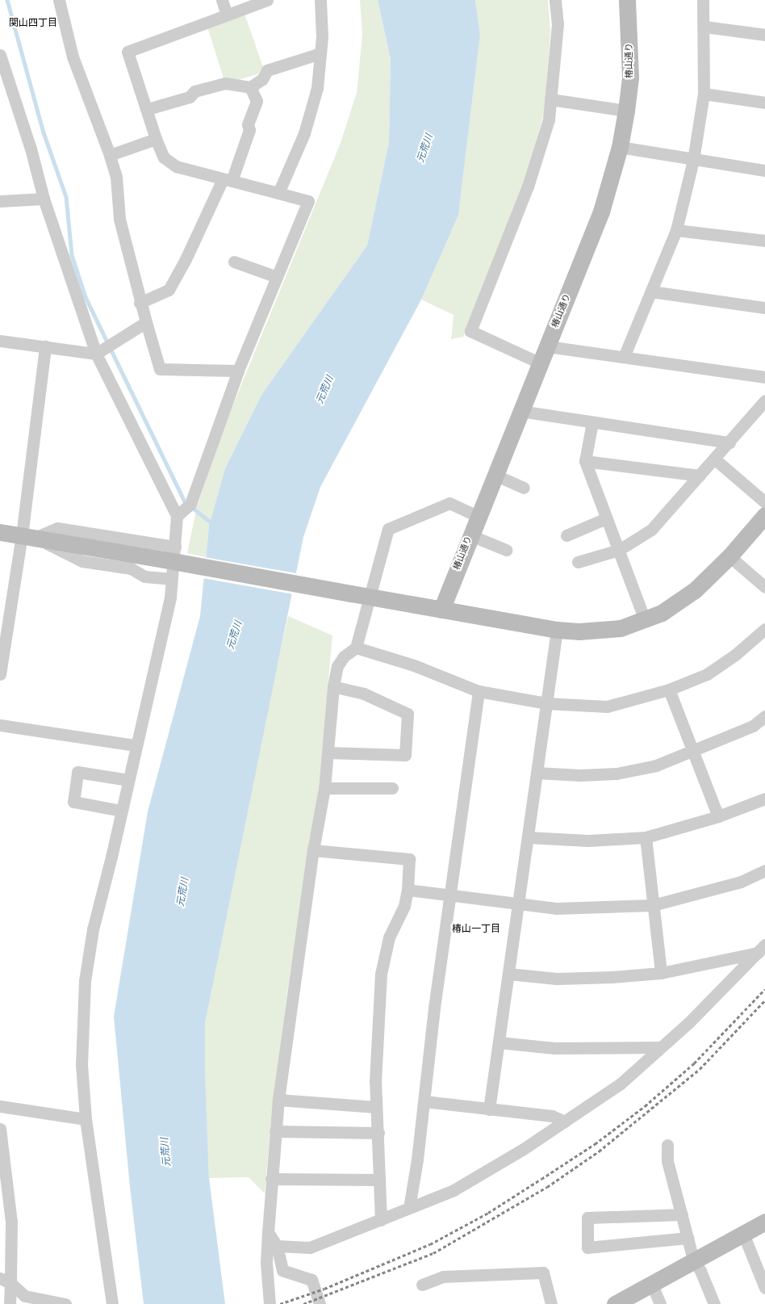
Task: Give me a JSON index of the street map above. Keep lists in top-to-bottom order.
{
  "streets": {
    "street": ["椿山通り"]
  },
  "districts": ["関山四丁目", "椿山一丁目"],
  "water": ["元荒川"]
}
